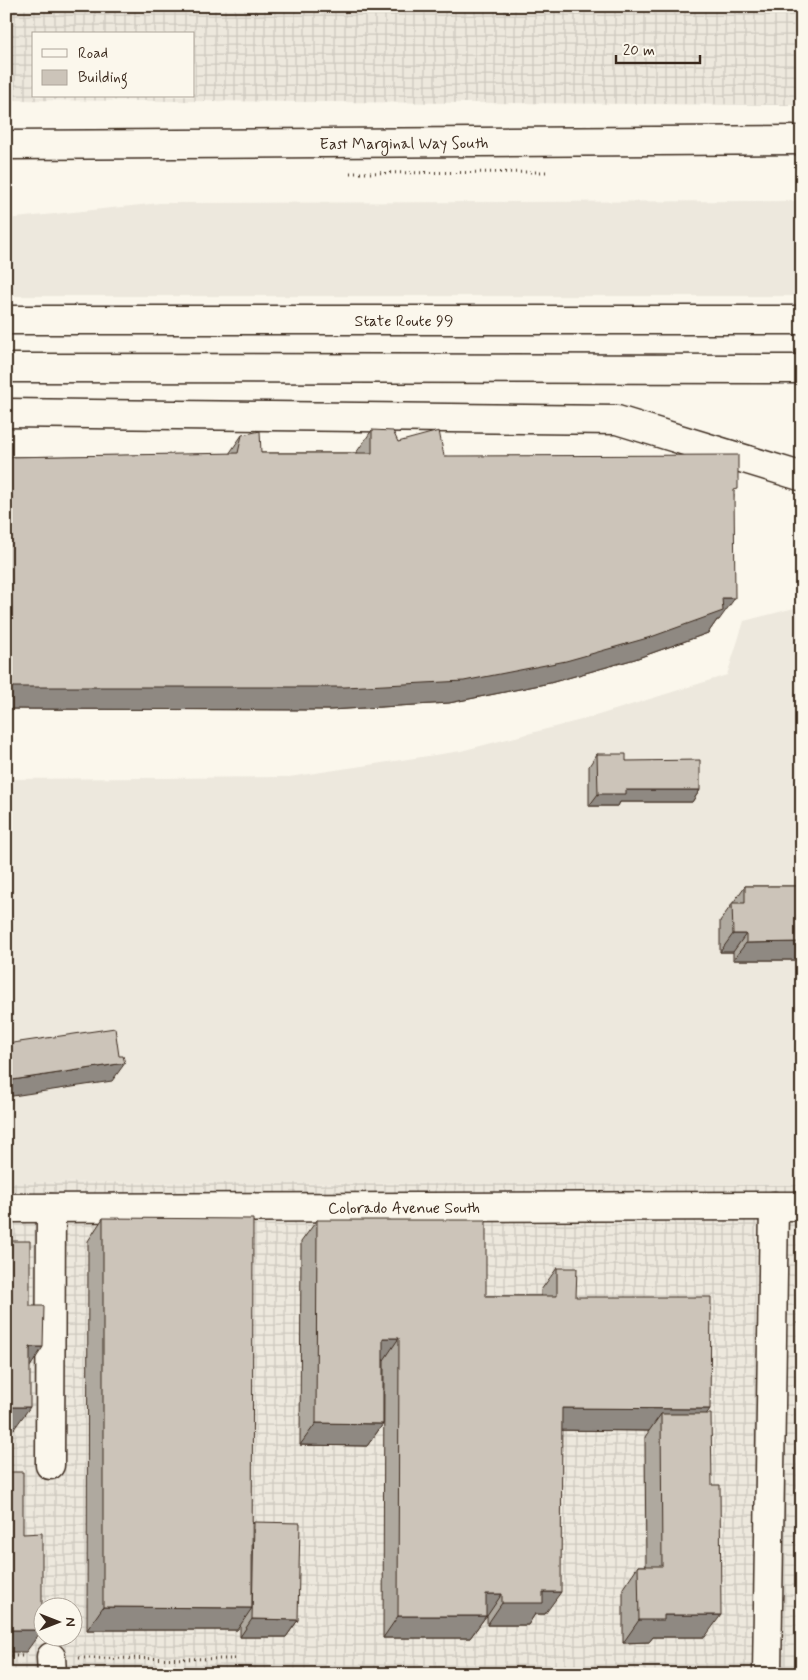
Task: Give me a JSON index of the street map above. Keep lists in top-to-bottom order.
{
  "streets": {
    "main road": ["East Marginal Way South", "State Route 99", "Colorado Avenue South"]
  },
  "legend": ["Road", "Building"],
  "scale_bar": "20 m",
  "north": "right"
}
